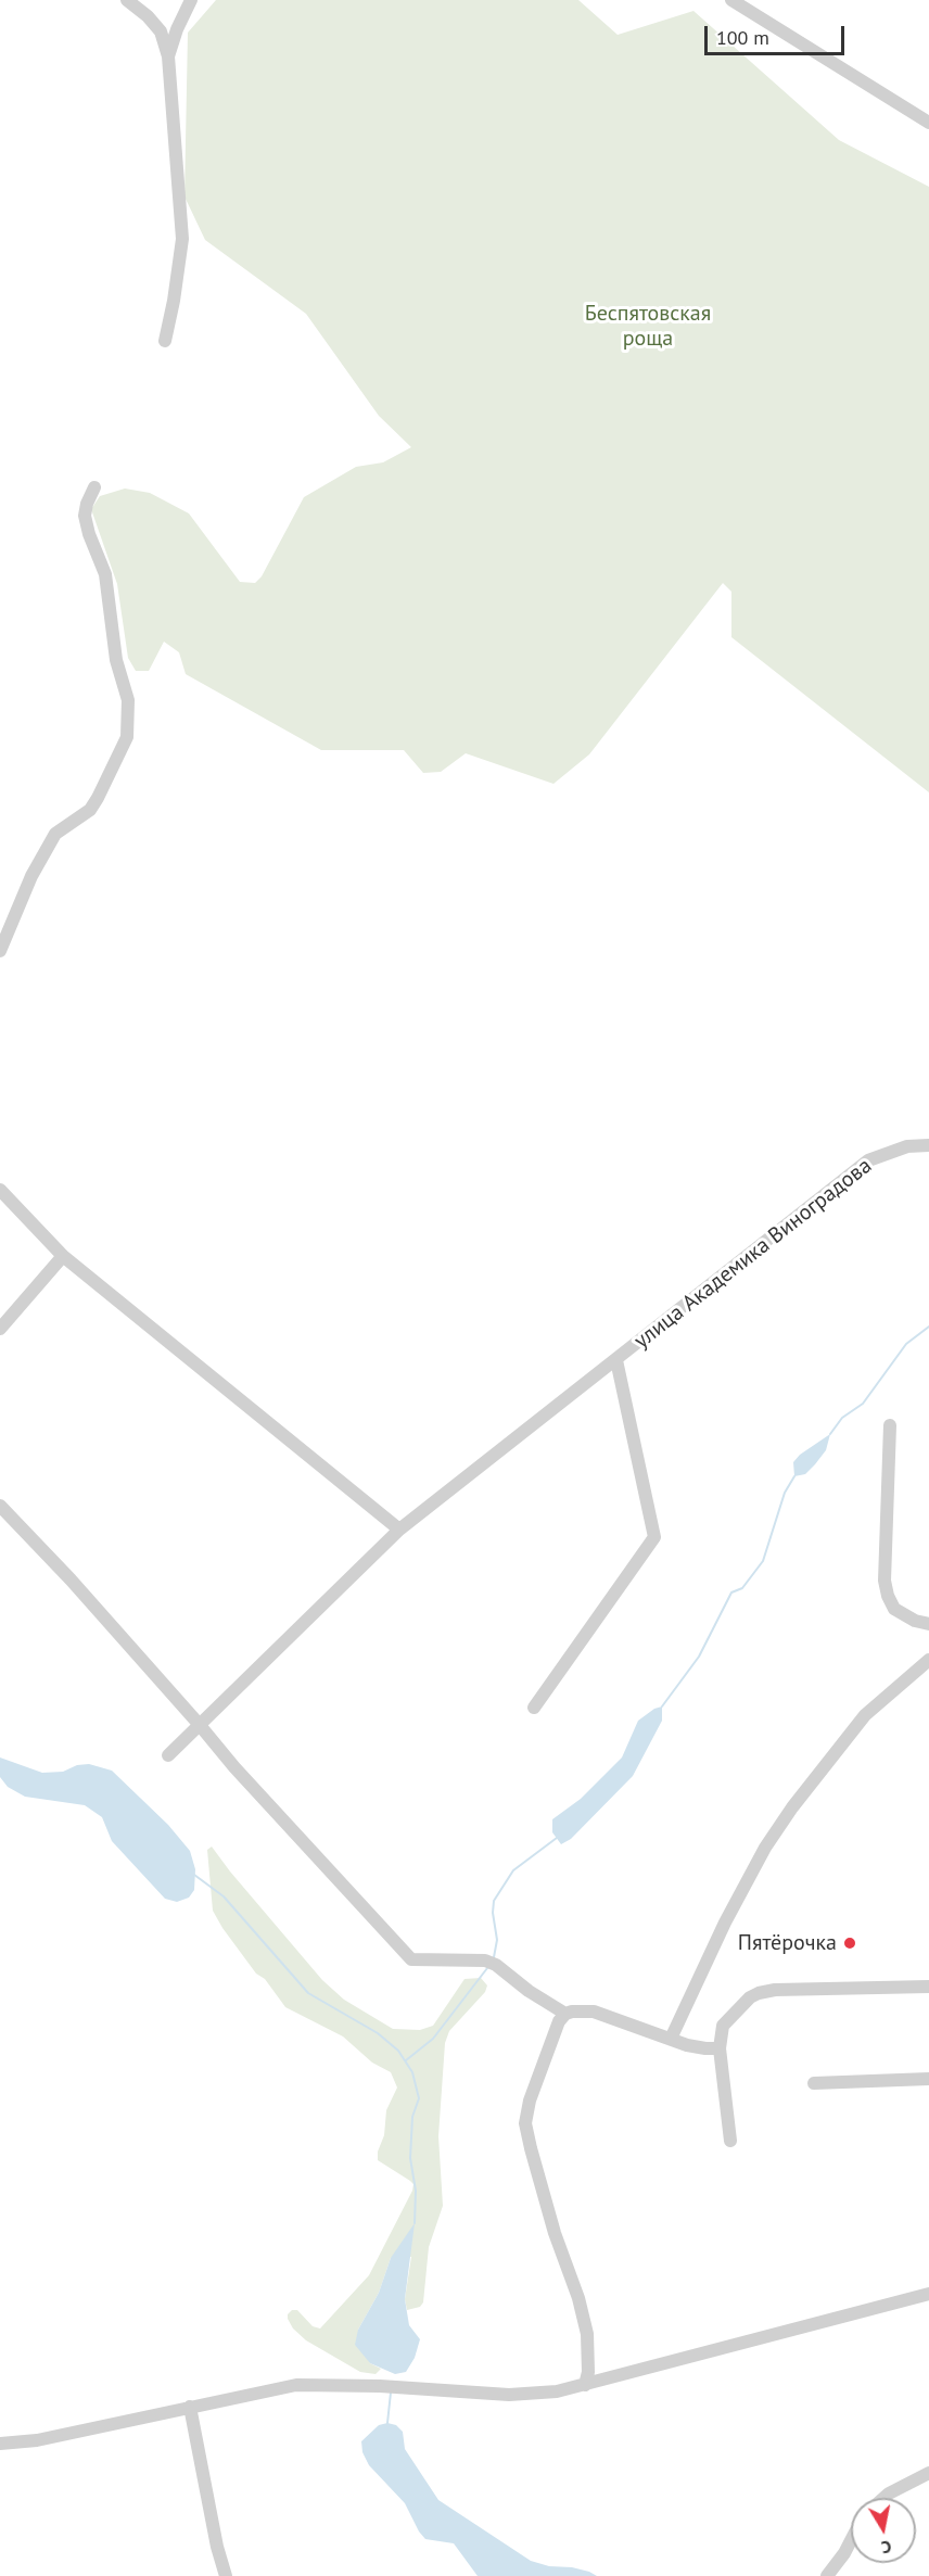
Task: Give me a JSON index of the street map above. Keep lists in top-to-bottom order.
{
  "streets": {
    "street": ["улица Академика Виноградова"]
  },
  "parks": ["Беспятовская роща"],
  "places": ["Пятёрочка"],
  "scale_bar": "100 m",
  "north": "bottom"
}
